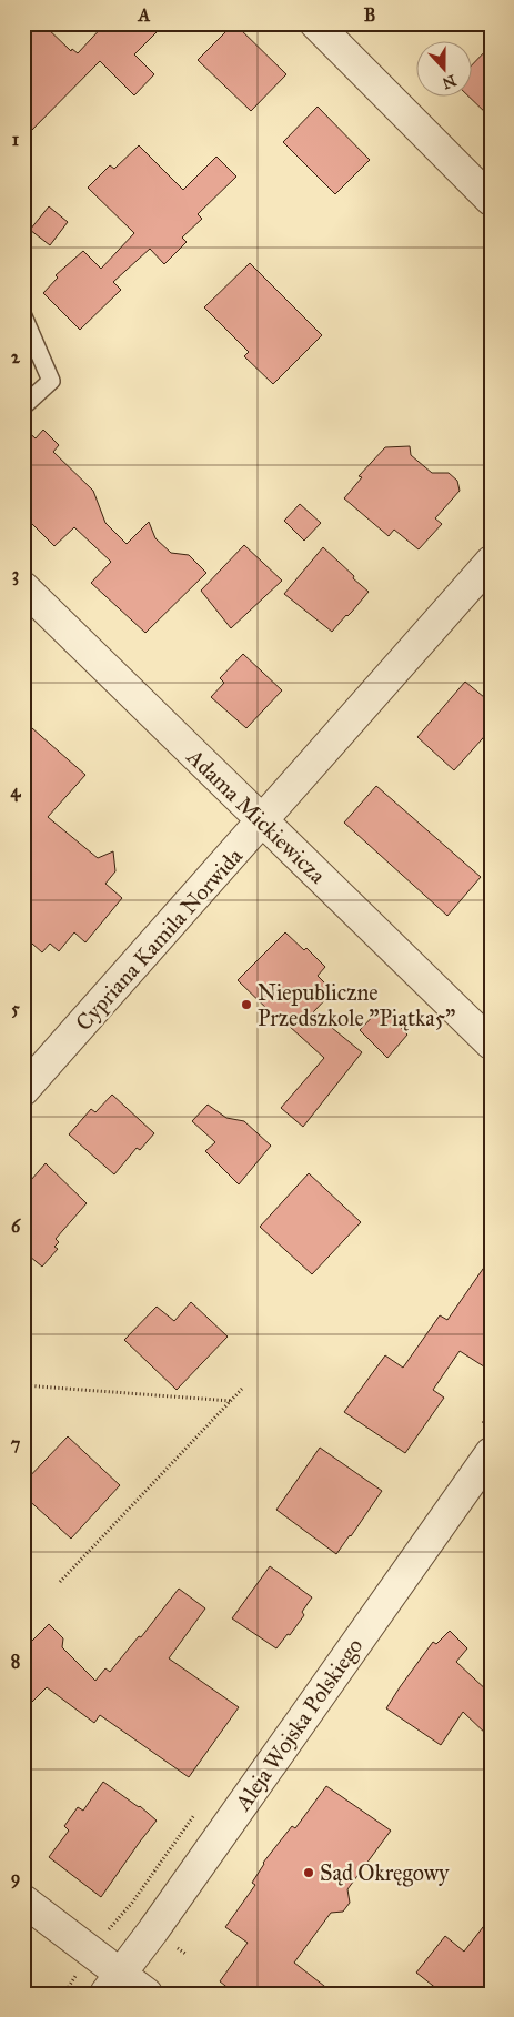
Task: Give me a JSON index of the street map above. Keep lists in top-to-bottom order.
{
  "streets": {
    "street": ["Adama Mickiewicza", "Cypriana Kamila Norwida", "Aleja Wojska Polskiego"]
  },
  "crossings": [
    ["Adama Mickiewicza", "Cypriana Kamila Norwida"]
  ],
  "places": ["Niepubliczne Przedszkole \"Piątka5\"", "Sąd Okręgowy"],
  "north": "bottom",
  "grid": {
    "columns": ["A", "B"],
    "rows": [
      "1",
      "2",
      "3",
      "4",
      "5",
      "6",
      "7",
      "8",
      "9"
    ]
  }
}
